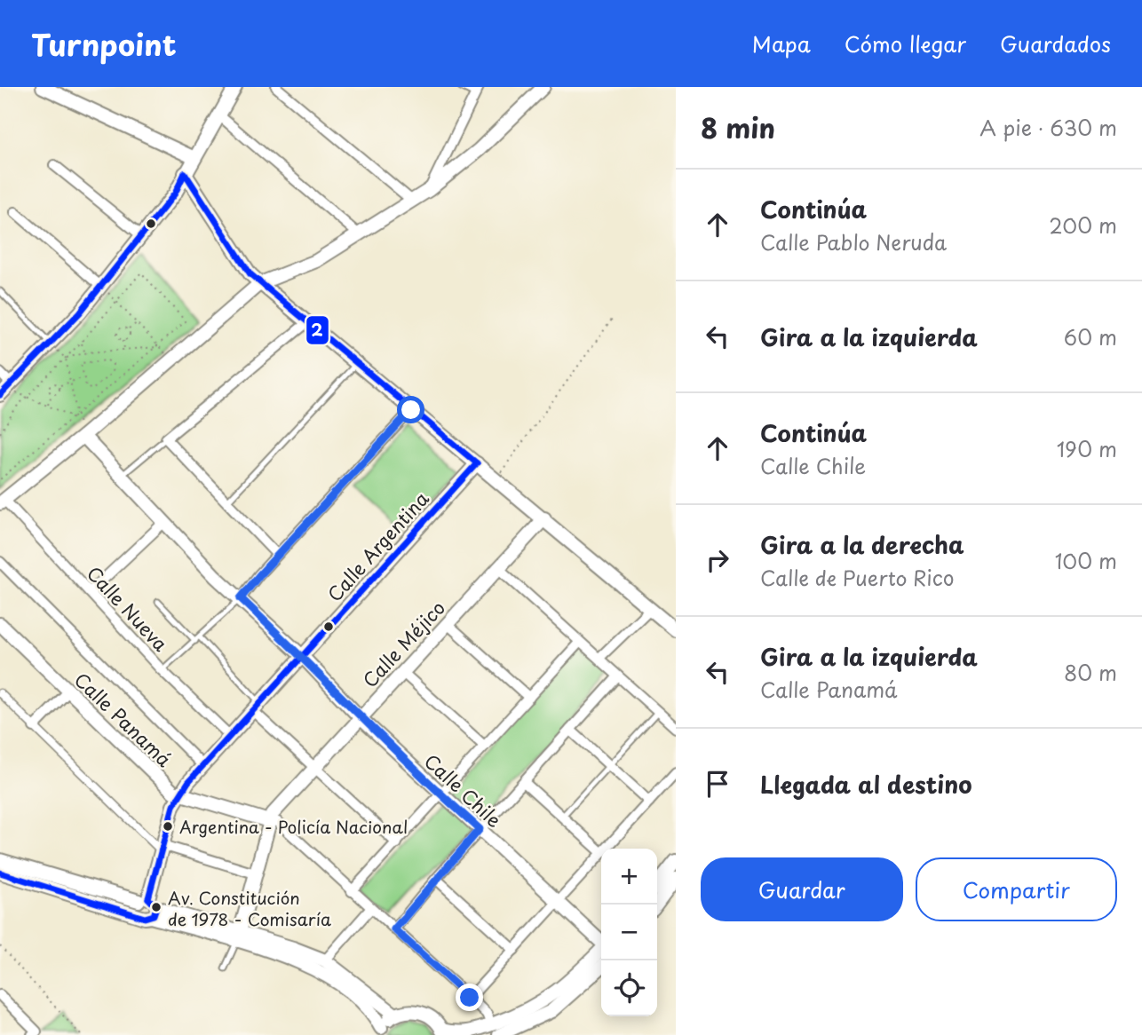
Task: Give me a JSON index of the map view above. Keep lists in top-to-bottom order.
{
  "streets": {
    "street": [
      "Calle Argentina",
      "Calle Nueva",
      "Calle Méjico",
      "Calle Panamá",
      "Calle Chile"
    ]
  },
  "crossings": [
    ["Calle Argentina", "Calle Nueva"],
    ["Calle Argentina", "Calle Panamá"],
    ["Calle Argentina", "Calle Chile"],
    ["Calle Méjico", "Calle Panamá"],
    ["Calle Méjico", "Calle Chile"]
  ],
  "places": ["Argentina - Policía Nacional", "Av. Constitución de 1978 - Comisaría"],
  "lines": ["transit line 2"],
  "page": {
    "header": "Turnpoint",
    "nav": ["Mapa", "Cómo llegar", "Guardados"],
    "heading": ["8 min", "A pie · 630 m"],
    "list": [
      ["Continúa", "Calle Pablo Neruda", "200 m"],
      ["Gira a la izquierda", "60 m"],
      ["Continúa", "Calle Chile", "190 m"],
      ["Gira a la derecha", "Calle de Puerto Rico", "100 m"],
      ["Gira a la izquierda", "Calle Panamá", "80 m"],
      "Llegada al destino"
    ],
    "buttons": ["Guardar", "Compartir"],
    "map_buttons": ["+", "−"]
  }
}
